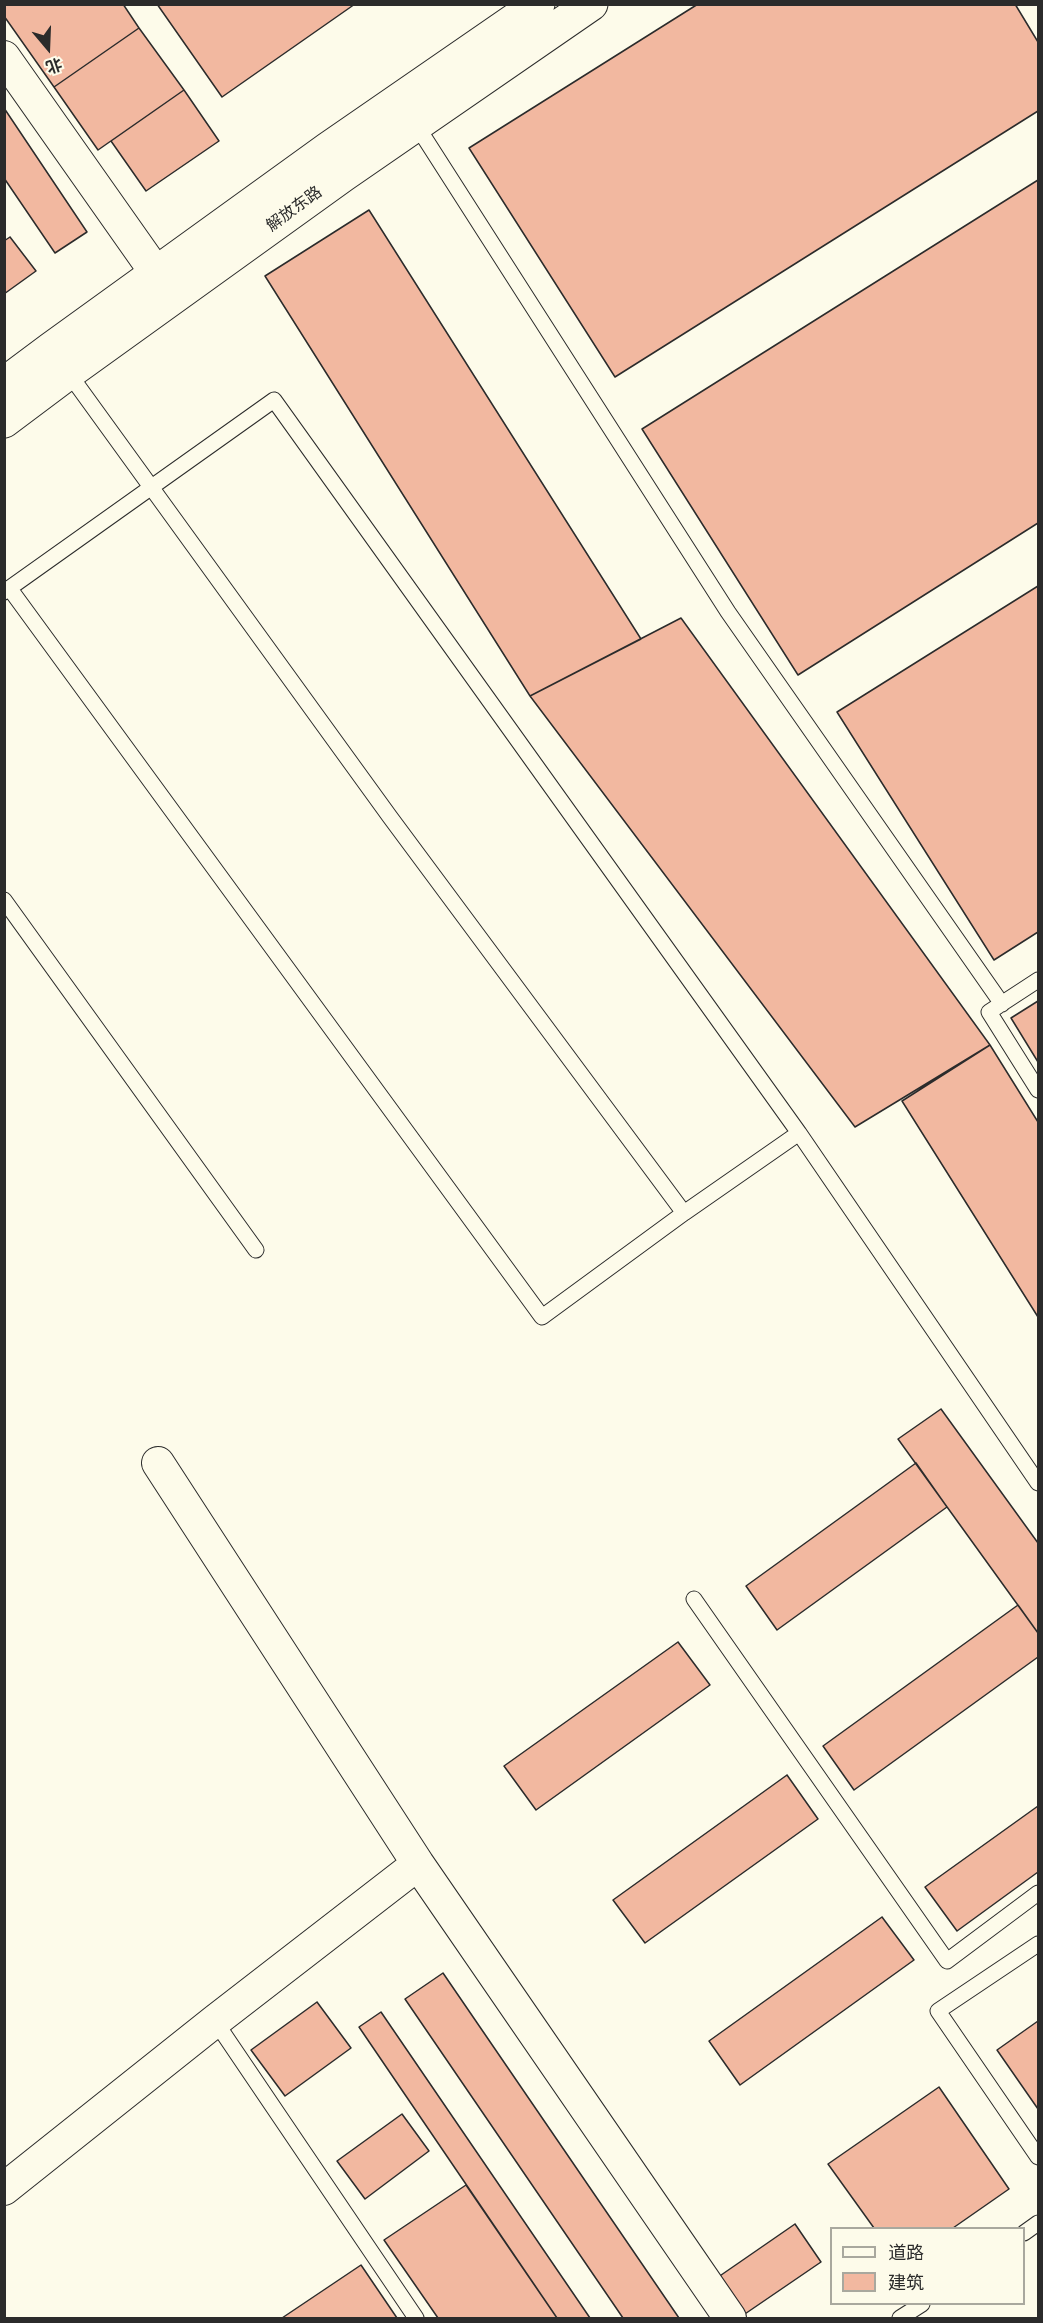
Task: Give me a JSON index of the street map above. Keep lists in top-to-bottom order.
{
  "streets": {
    "street": ["解放东路"]
  },
  "legend": ["道路", "建筑"],
  "north": "bottom"
}
